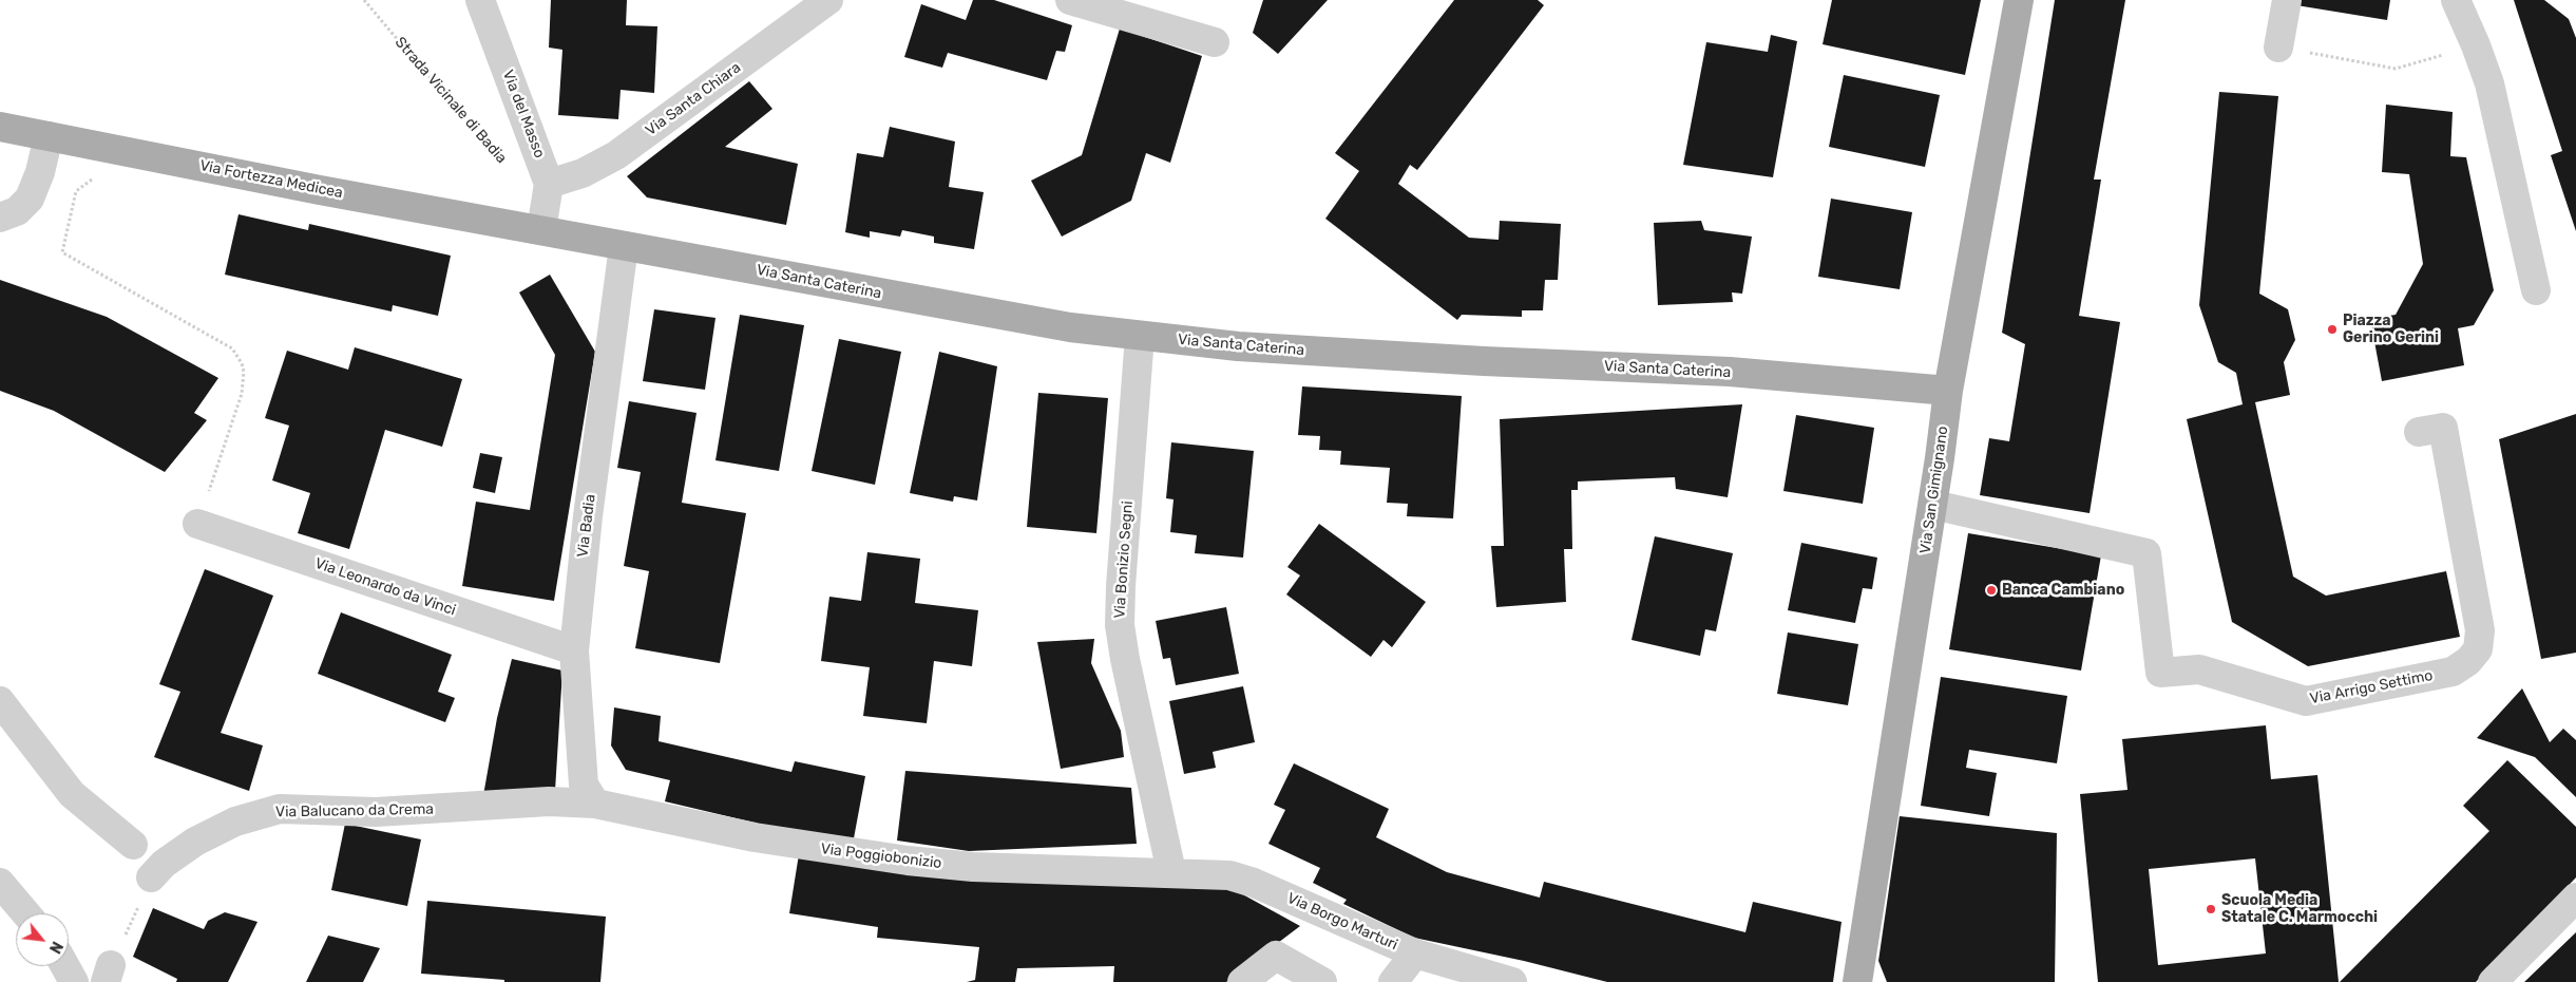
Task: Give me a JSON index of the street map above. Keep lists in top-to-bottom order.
{
  "streets": {
    "main road": ["Via Fortezza Medicea", "Via Santa Caterina", "Via San Gimignano"],
    "street": [
      "Via Santa Chiara",
      "Via del Masso",
      "Via Badia",
      "Via Bonizio Segni",
      "Via Leonardo da Vinci",
      "Via Arrigo Settimo",
      "Via Balucano da Crema",
      "Via Poggiobonizio",
      "Via Borgo Marturi"
    ],
    "path": ["Strada Vicinale di Badia"]
  },
  "crossings": [
    ["Via Santa Chiara", "Strada Vicinale di Badia"],
    ["Via Santa Chiara", "Via del Masso"],
    ["Strada Vicinale di Badia", "Via del Masso"],
    ["Via del Masso", "Via Fortezza Medicea"],
    ["Via del Masso", "Via Santa Caterina"],
    ["Via Fortezza Medicea", "Via Santa Caterina"],
    ["Via Santa Caterina", "Via San Gimignano"],
    ["Via Santa Caterina", "Via Badia"],
    ["Via Santa Caterina", "Via Bonizio Segni"],
    ["Via San Gimignano", "Via Arrigo Settimo"],
    ["Via Badia", "Via Leonardo da Vinci"],
    ["Via Badia", "Via Balucano da Crema"],
    ["Via Badia", "Via Poggiobonizio"],
    ["Via Bonizio Segni", "Via Poggiobonizio"],
    ["Via Bonizio Segni", "Via Borgo Marturi"],
    ["Via Balucano da Crema", "Via Poggiobonizio"],
    ["Via Poggiobonizio", "Via Borgo Marturi"]
  ],
  "places": ["Piazza Gerino Gerini", "Banca Cambiano", "Scuola Media Statale C. Marmocchi"],
  "north": "bottom right"
}
